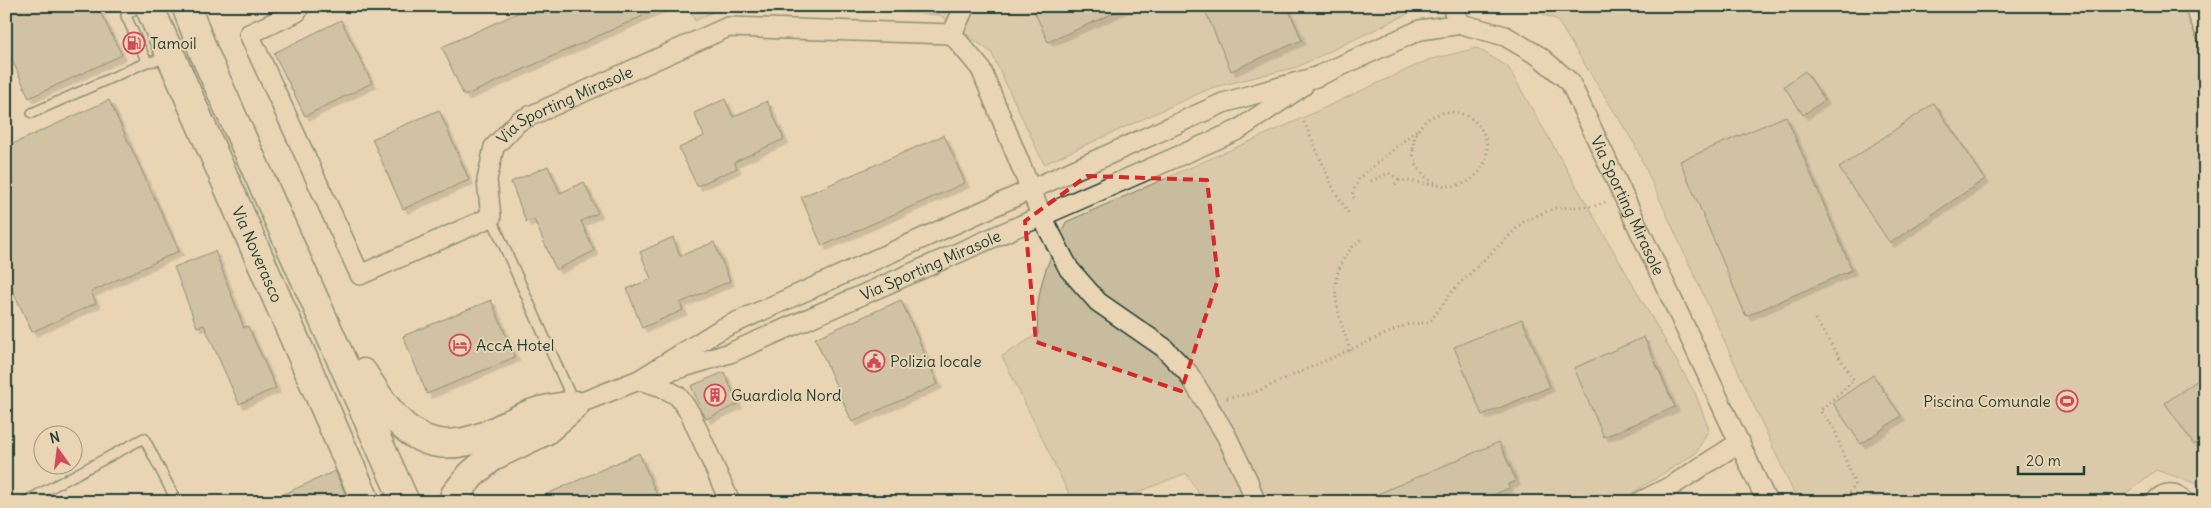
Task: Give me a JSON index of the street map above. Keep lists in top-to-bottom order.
{
  "streets": {
    "main road": ["Via Noverasco"],
    "street": ["Via Sporting Mirasole"]
  },
  "places": {
    "fuel station": ["Tamoil"],
    "hotel": ["AccA Hotel"],
    "public building": ["Polizia locale"],
    "building": ["Guardiola Nord"],
    "sports": ["Piscina Comunale"]
  },
  "scale_bar": "20 m",
  "north": "top"
}
